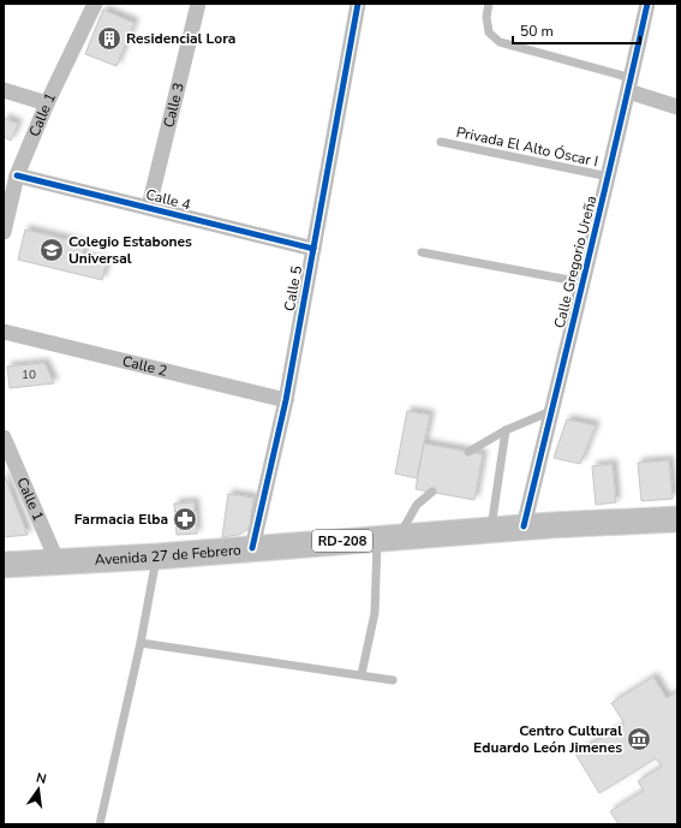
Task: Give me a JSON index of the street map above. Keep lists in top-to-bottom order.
{
  "streets": {
    "main road": ["RD-208", "Avenida 27 de Febrero"],
    "street": [
      "Calle 3",
      "Calle 1",
      "Calle 4",
      "Calle Gregorio Ureña",
      "Calle 5",
      "Calle 2"
    ],
    "lane": ["Privada El Alto Óscar I"]
  },
  "crossings": [
    ["Calle 3", "Calle 4"],
    ["Calle 1", "Calle 4"],
    ["Calle 1", "Avenida 27 de Febrero"],
    ["Privada El Alto Óscar I", "Calle Gregorio Ureña"],
    ["Calle 4", "Calle 5"],
    ["Calle Gregorio Ureña", "Avenida 27 de Febrero"],
    ["Calle 5", "Calle 2"],
    ["Calle 5", "Avenida 27 de Febrero"]
  ],
  "places": {
    "building": ["Residencial Lora"],
    "school or university": ["Colegio Estabones Universal"],
    "pharmacy": ["Farmacia Elba"],
    "museum": ["Centro Cultural Eduardo León Jimenes"]
  },
  "house_numbers": ["10"],
  "scale_bar": "50 m",
  "north": "top"
}
